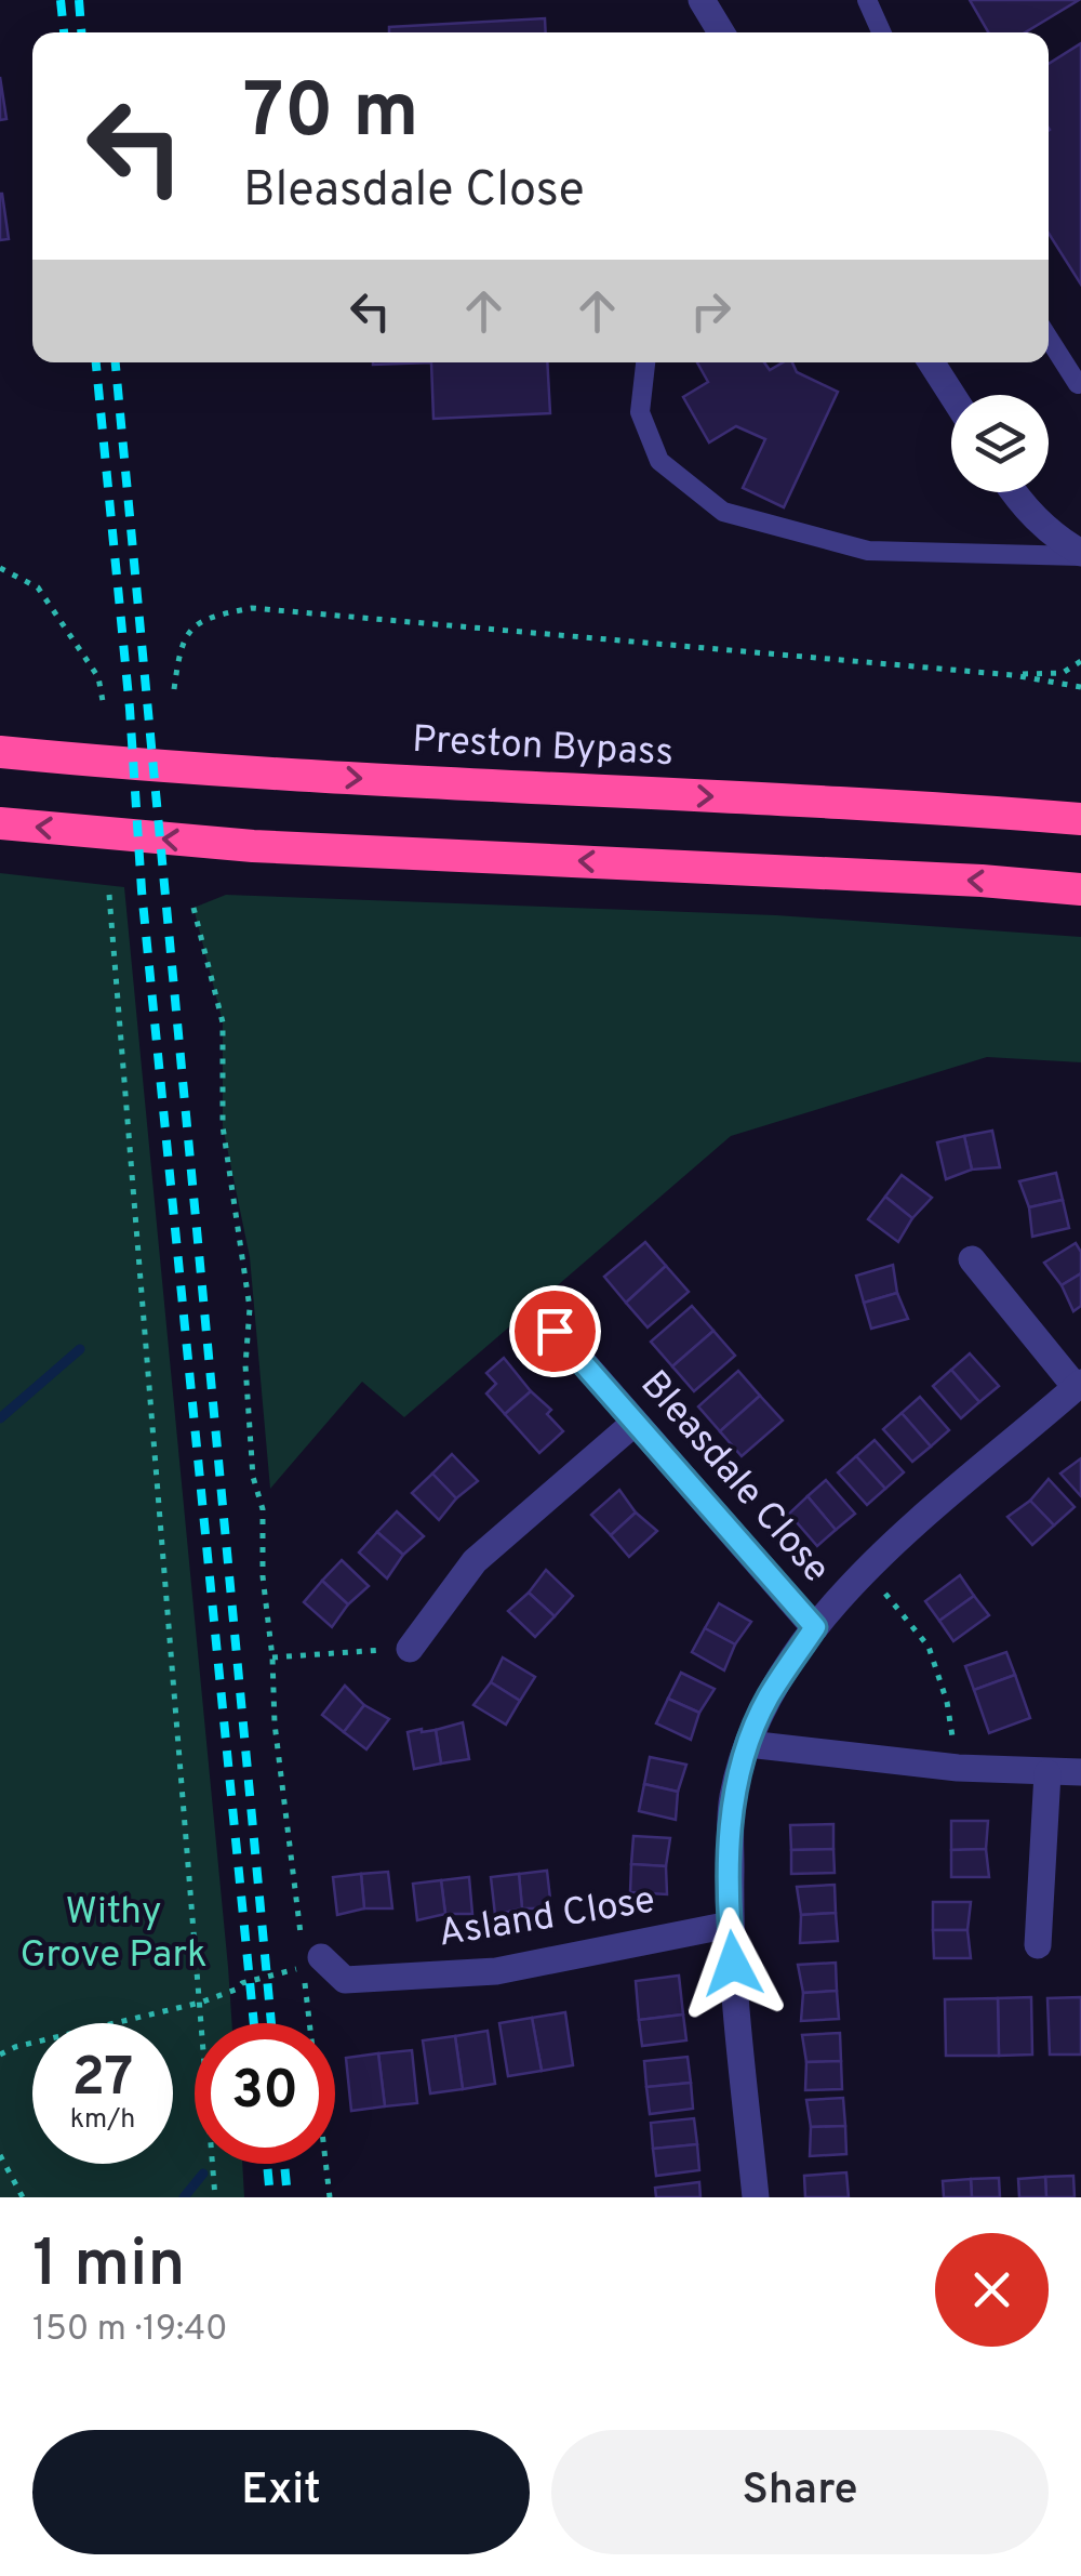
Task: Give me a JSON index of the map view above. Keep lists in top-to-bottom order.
{
  "streets": {
    "highway": ["Preston Bypass"],
    "street": ["Bleasdale Close", "Asland Close"]
  },
  "parks": ["Withy Grove Park"],
  "page": {
    "turn": ["70 m", "Bleasdale Close"],
    "speed": "27 km/h",
    "limit": "30",
    "heading": ["1 min", "150 m · 19:40"],
    "buttons": ["Exit", "Share"]
  }
}
